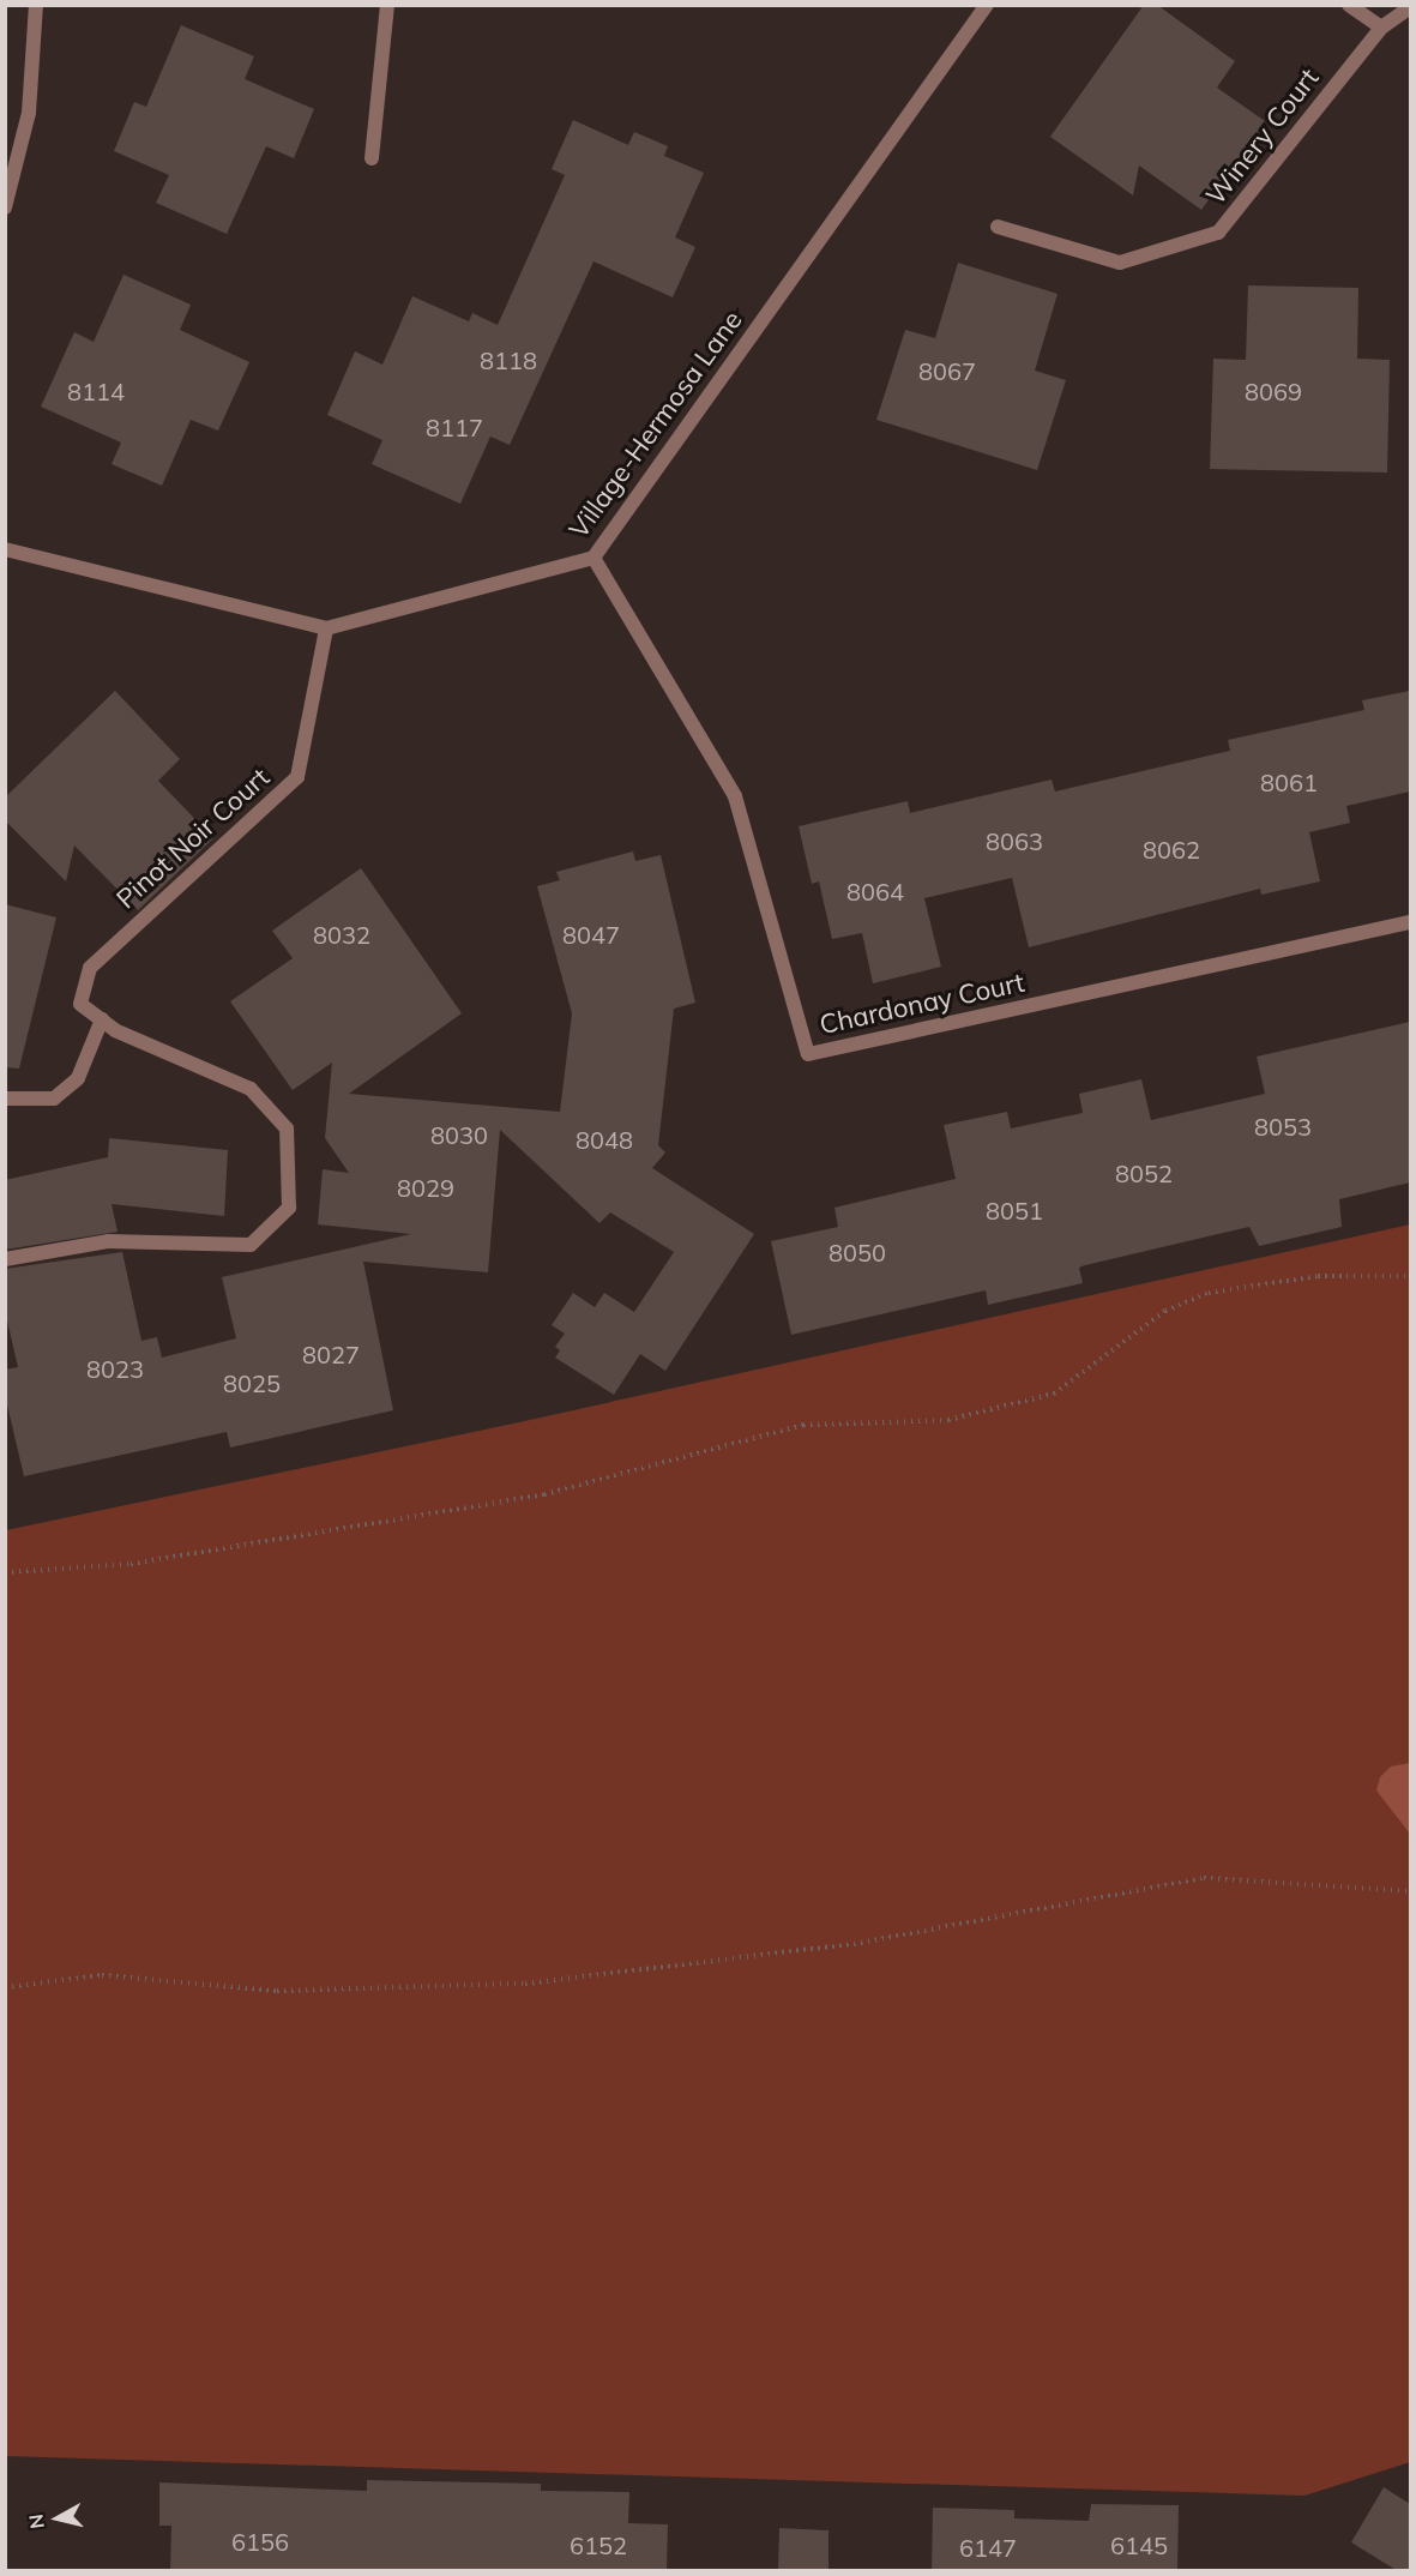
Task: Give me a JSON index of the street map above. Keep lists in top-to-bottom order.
{
  "streets": {
    "street": [
      "Winery Court",
      "Village-Hermosa Lane",
      "Pinot Noir Court",
      "Chardonay Court"
    ]
  },
  "crossings": [
    ["Village-Hermosa Lane", "Pinot Noir Court"],
    ["Village-Hermosa Lane", "Chardonay Court"]
  ],
  "house_numbers": [
    "8118",
    "8067",
    "8114",
    "8069",
    "8117",
    "8061",
    "8063",
    "8062",
    "8064",
    "8032",
    "8047",
    "8053",
    "8030",
    "8048",
    "8052",
    "8029",
    "8051",
    "8050",
    "8027",
    "8023",
    "8025",
    "6156",
    "6152",
    "6145",
    "6147"
  ],
  "north": "left"
}
